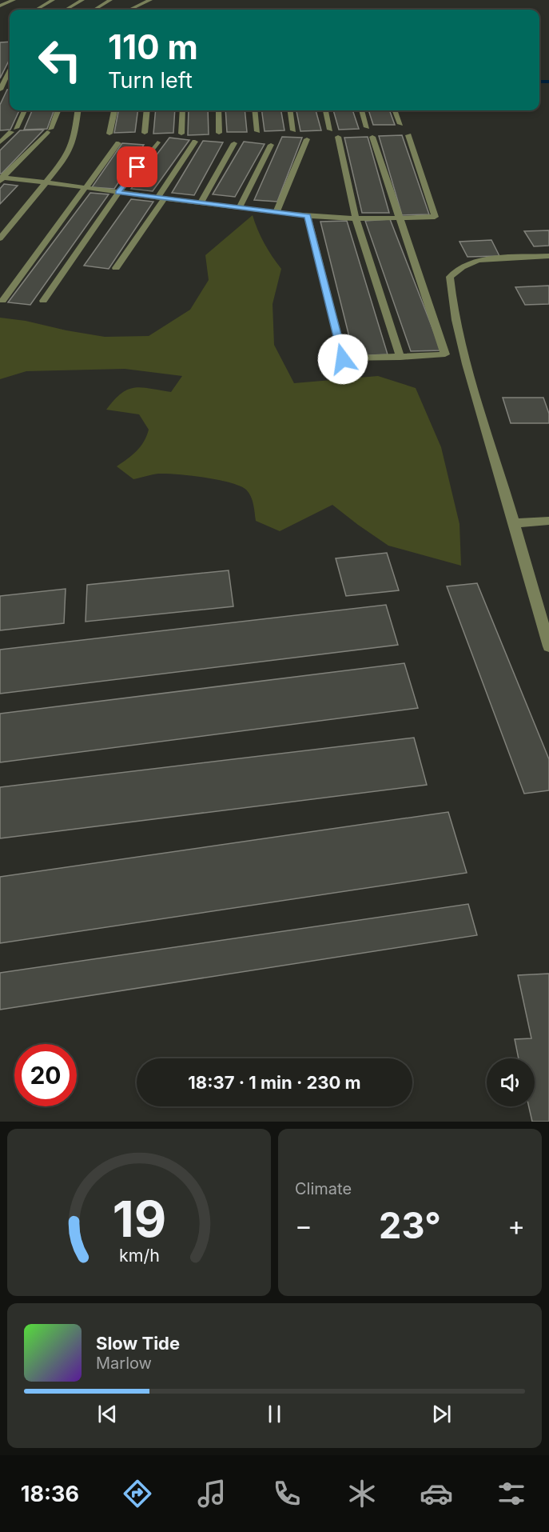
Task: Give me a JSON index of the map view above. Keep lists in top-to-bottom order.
{
  "page": {
    "turn": ["110 m", "Turn left"],
    "limit": "20",
    "trip": "18:37 · 1 min · 230 m",
    "tile": "Climate",
    "heat": ["−", "23°", "+"],
    "song": ["Slow Tide", "Marlow"],
    "tabs": "18:36",
    "gauge": ["19", "km/h"]
  }
}
